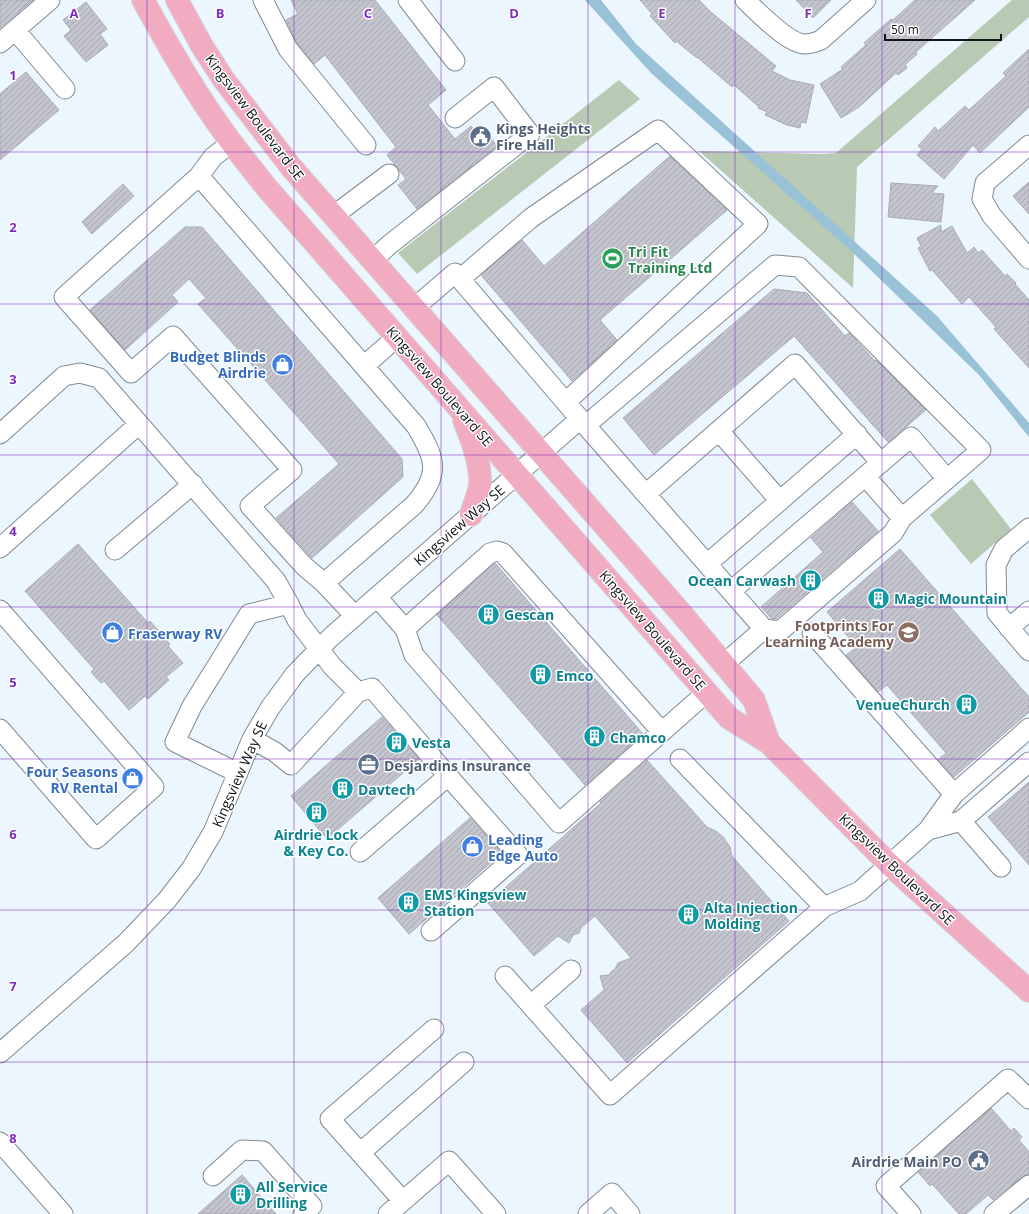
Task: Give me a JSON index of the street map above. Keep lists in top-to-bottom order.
{
  "streets": {
    "main road": ["Kingsview Boulevard SE"],
    "street": ["Kingsview Way SE"]
  },
  "crossings": [
    ["Kingsview Boulevard SE", "Kingsview Way SE"]
  ],
  "places": {
    "public building": ["Kings Heights Fire Hall", "Airdrie Main PO"],
    "sports": ["Tri Fit Training Ltd"],
    "shop": [
      "Budget Blinds Airdrie",
      "Fraserway RV",
      "Four Seasons RV Rental",
      "Leading Edge Auto"
    ],
    "building": [
      "Ocean Carwash",
      "Magic Mountain",
      "Gescan",
      "Emco",
      "VenueChurch",
      "Chamco",
      "Vesta",
      "Davtech",
      "Airdrie Lock & Key Co.",
      "EMS Kingsview Station",
      "Alta Injection Molding",
      "All Service Drilling"
    ],
    "school or university": ["Footprints For Learning Academy"],
    "office": ["Desjardins Insurance"]
  },
  "scale_bar": "50 m",
  "grid": {
    "columns": [
      "A",
      "B",
      "C",
      "D",
      "E",
      "F"
    ],
    "rows": [
      "1",
      "2",
      "3",
      "4",
      "5",
      "6",
      "7",
      "8"
    ]
  }
}
